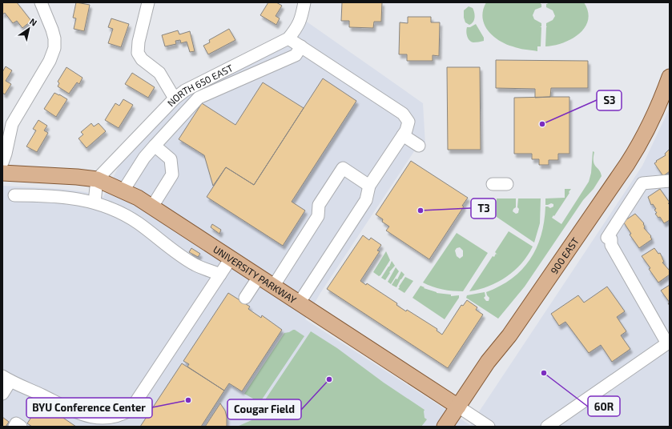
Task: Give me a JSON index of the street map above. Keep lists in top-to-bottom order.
{
  "streets": {
    "main road": ["900 EAST", "UNIVERSITY PARKWAY"],
    "street": ["NORTH 650 EAST"]
  },
  "crossings": [
    ["NORTH 650 EAST", "UNIVERSITY PARKWAY"],
    ["900 EAST", "UNIVERSITY PARKWAY"]
  ],
  "places": [
    "S3",
    "T3",
    "60R",
    "Cougar Field",
    "BYU Conference Center"
  ],
  "north": "top right"
}
